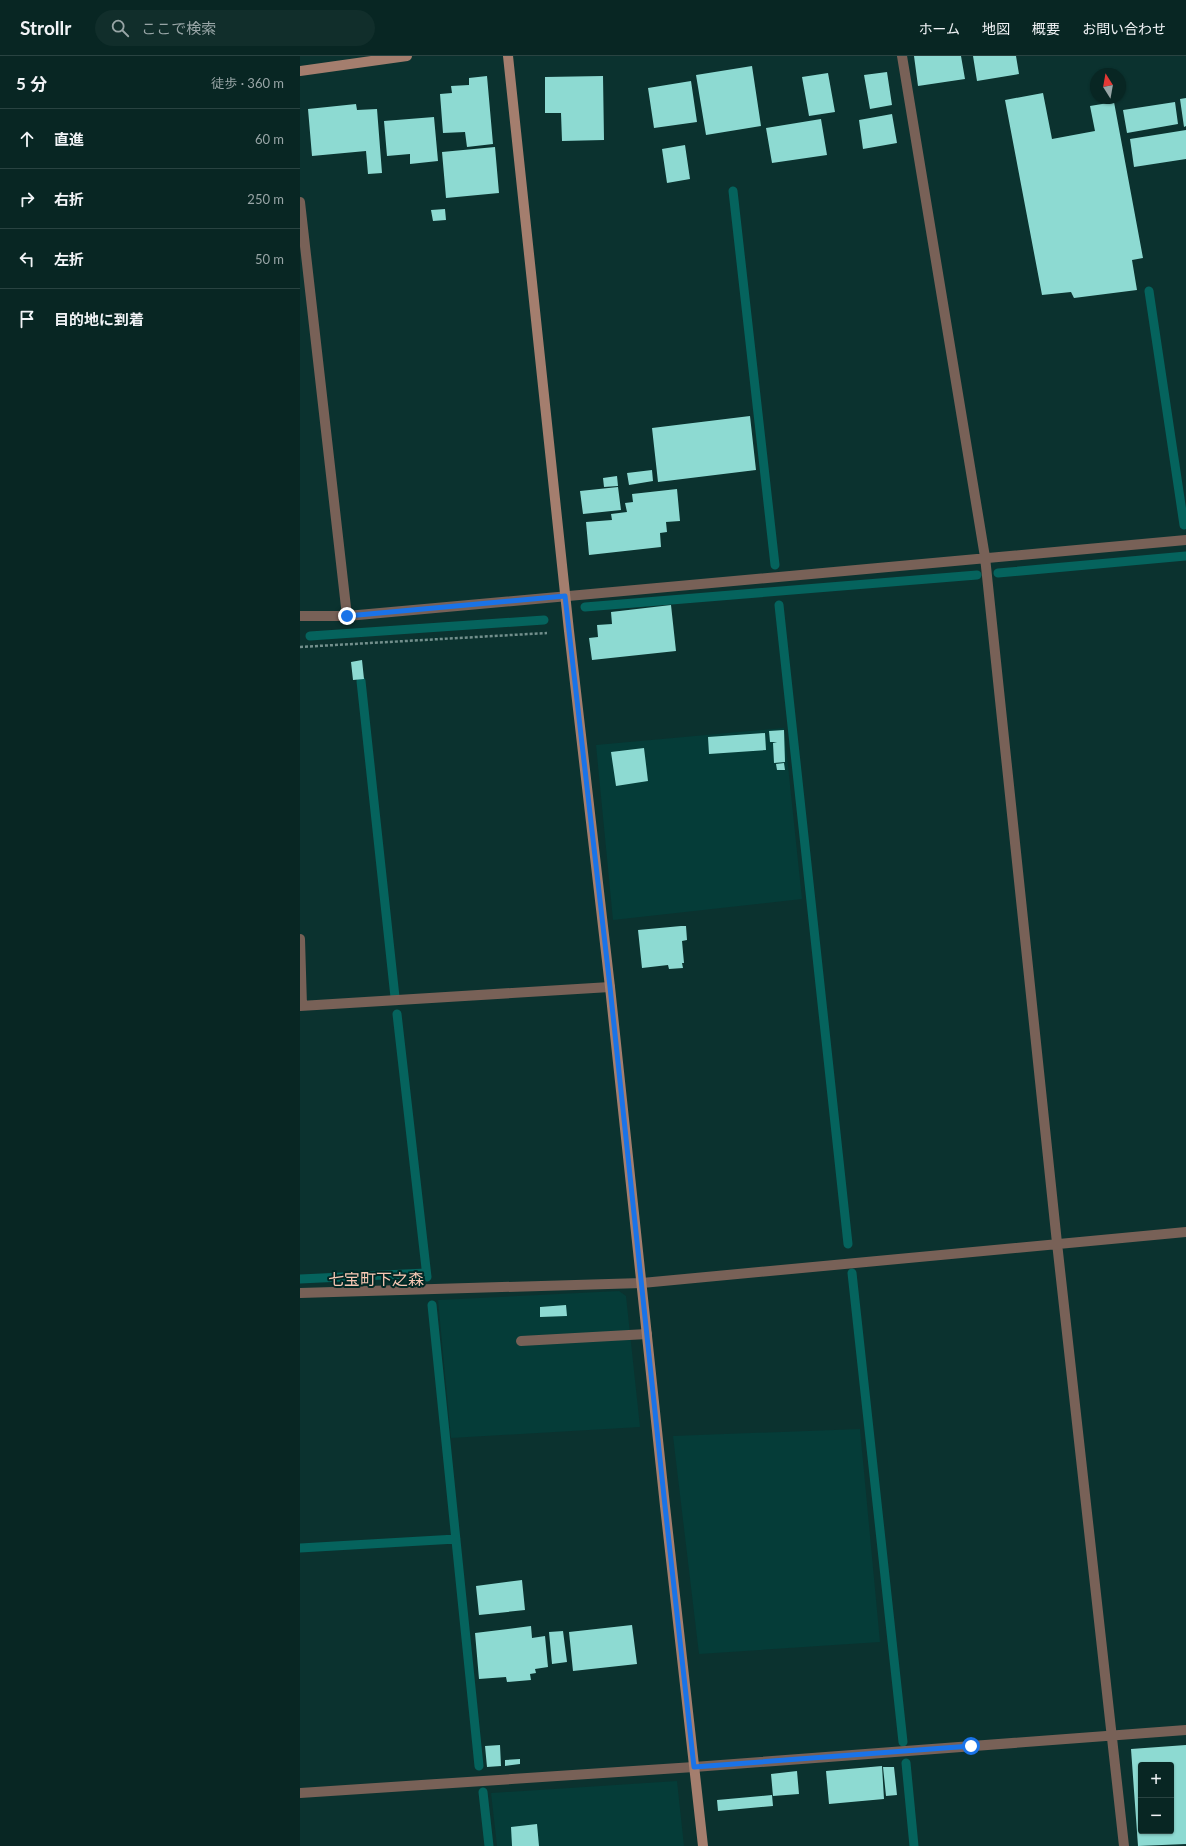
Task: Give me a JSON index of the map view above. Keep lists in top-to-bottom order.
{
  "districts": ["七宝町下之森"],
  "north": "top",
  "page": {
    "header": "Strollr",
    "search": "ここで検索",
    "nav": [
      "ホーム",
      "地図",
      "概要",
      "お問い合わせ"
    ],
    "heading": ["5 分", "徒歩 · 360 m"],
    "list": [
      ["直進", "60 m"],
      ["右折", "250 m"],
      ["左折", "50 m"],
      "目的地に到着"
    ],
    "map_buttons": ["+", "−"]
  }
}
